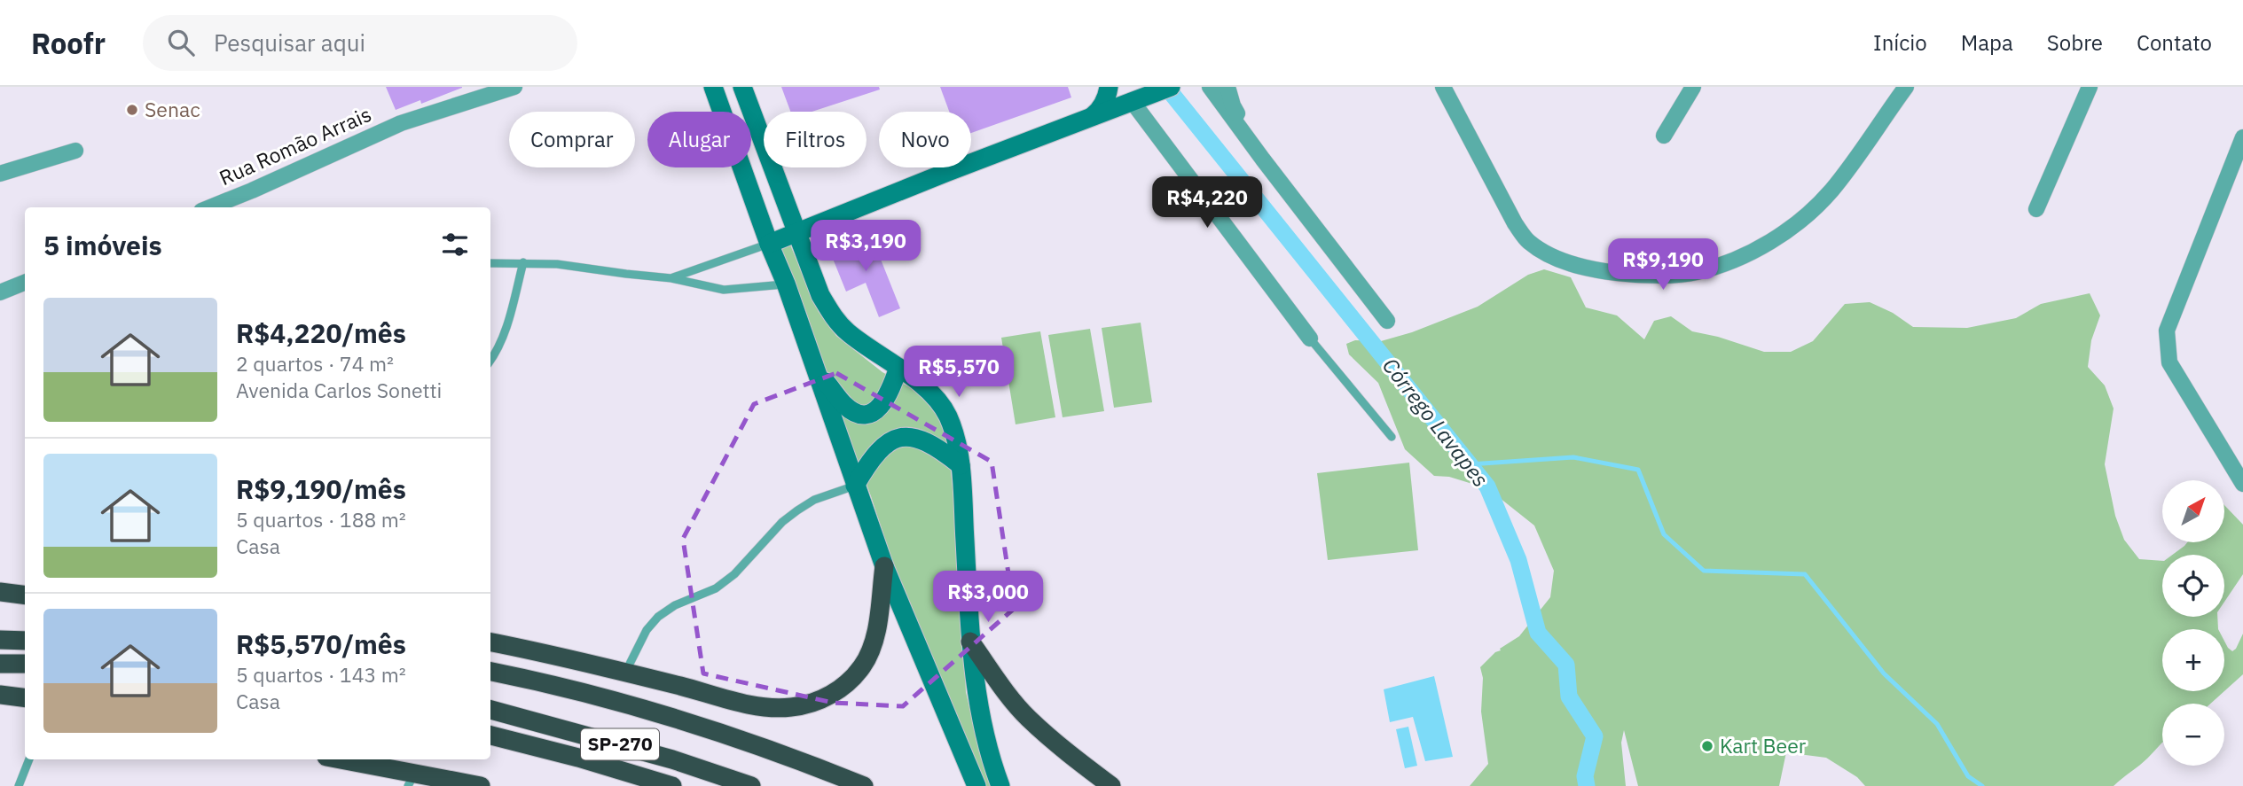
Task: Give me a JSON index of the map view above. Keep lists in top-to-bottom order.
{
  "streets": {
    "highway": ["SP-270"],
    "street": ["Rua Romão Arrais"]
  },
  "water": ["Córrego Lavapes"],
  "places": ["Senac", "Kart Beer"],
  "north": "top right",
  "page": {
    "header": "Roofr",
    "search": "Pesquisar aqui",
    "nav": [
      "Início",
      "Mapa",
      "Sobre",
      "Contato"
    ],
    "chip": [
      "Comprar",
      "Alugar",
      "Filtros",
      "Novo"
    ],
    "price": [
      "R$4,220",
      "R$3,190",
      "R$9,190",
      "R$5,570",
      "R$3,000"
    ],
    "heading": "5 imóveis",
    "list": [
      {
        "name": "R$4,220/mês",
        "note": "2 quartos · 74 m² · Avenida Carlos Sonetti"
      },
      {
        "name": "R$9,190/mês",
        "note": "5 quartos · 188 m² · Casa"
      },
      {
        "name": "R$5,570/mês",
        "note": "5 quartos · 143 m² · Casa"
      }
    ],
    "map_buttons": ["+", "−"]
  }
}
